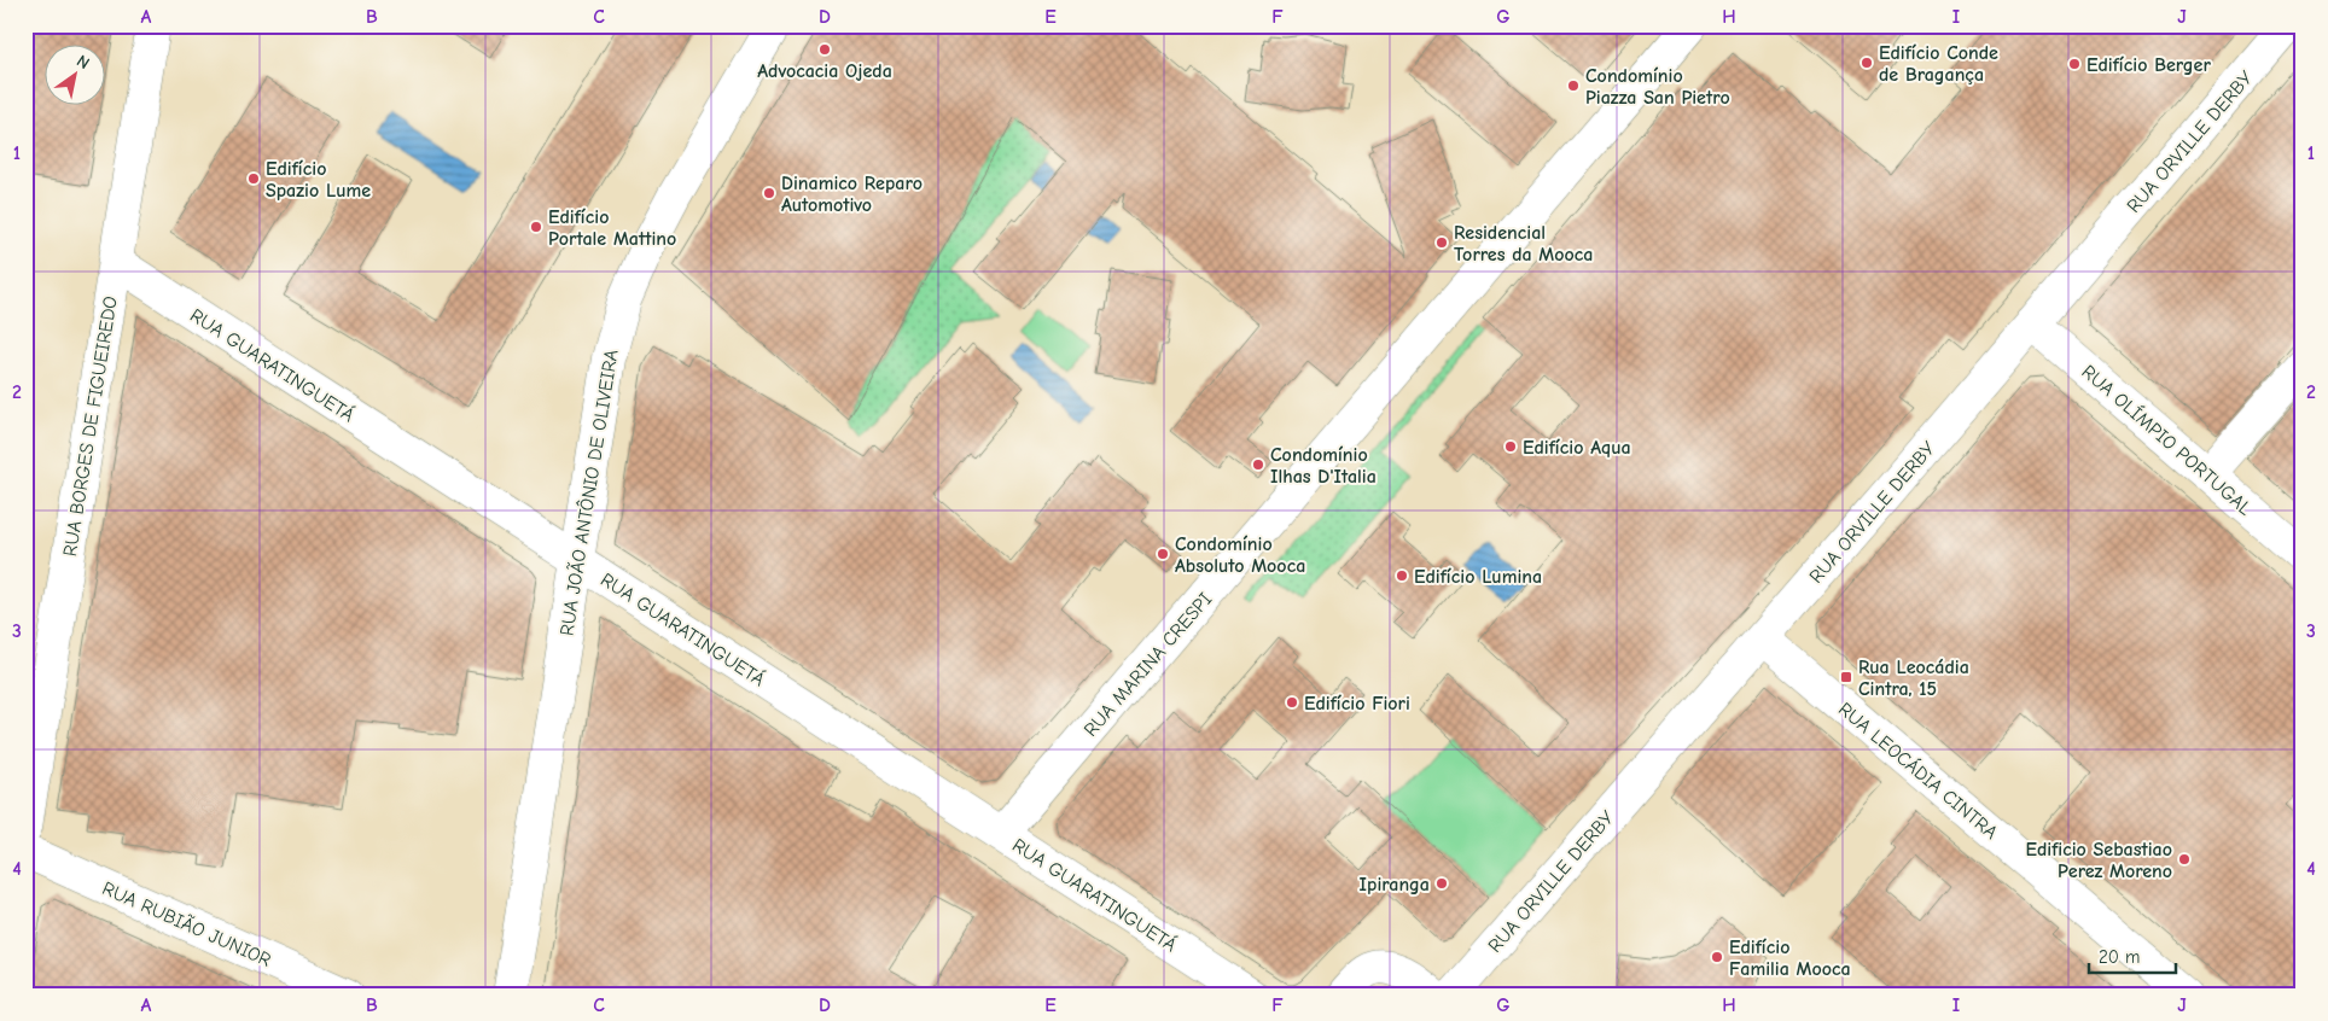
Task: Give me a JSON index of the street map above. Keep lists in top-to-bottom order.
{
  "streets": {
    "street": [
      "RUA ORVILLE DERBY",
      "RUA GUARATINGUETÁ",
      "RUA BORGES DE FIGUEIREDO",
      "RUA OLÍMPIO PORTUGAL",
      "RUA JOÃO ANTÔNIO DE OLIVEIRA",
      "RUA MARINA CRESPI",
      "RUA LEOCÁDIA CINTRA",
      "RUA RUBIÃO JUNIOR"
    ]
  },
  "crossings": [
    ["RUA ORVILLE DERBY", "RUA OLÍMPIO PORTUGAL"],
    ["RUA ORVILLE DERBY", "RUA LEOCÁDIA CINTRA"],
    ["RUA GUARATINGUETÁ", "RUA BORGES DE FIGUEIREDO"],
    ["RUA GUARATINGUETÁ", "RUA JOÃO ANTÔNIO DE OLIVEIRA"],
    ["RUA GUARATINGUETÁ", "RUA MARINA CRESPI"]
  ],
  "places": {
    "other": [
      "Advocacia Ojeda",
      "Edifício Conde de Bragança",
      "Edifício Berger",
      "Condomínio Piazza San Pietro",
      "Edifício Spazio Lume",
      "Dinamico Reparo Automotivo",
      "Edifício Portale Mattino",
      "Residencial Torres da Mooca",
      "Edifício Aqua",
      "Condomínio Ilhas D'Italia",
      "Condomínio Absoluto Mooca",
      "Edifício Lumina",
      "Edifício Fiori",
      "Edificio Sebastiao Perez Moreno",
      "Ipiranga",
      "Edifício Familia Mooca"
    ],
    "transit": ["Rua Leocádia Cintra, 15"]
  },
  "scale_bar": "20 m",
  "north": "top right",
  "grid": {
    "columns": [
      "A",
      "B",
      "C",
      "D",
      "E",
      "F",
      "G",
      "H",
      "I",
      "J"
    ],
    "rows": [
      "1",
      "2",
      "3",
      "4"
    ]
  }
}
